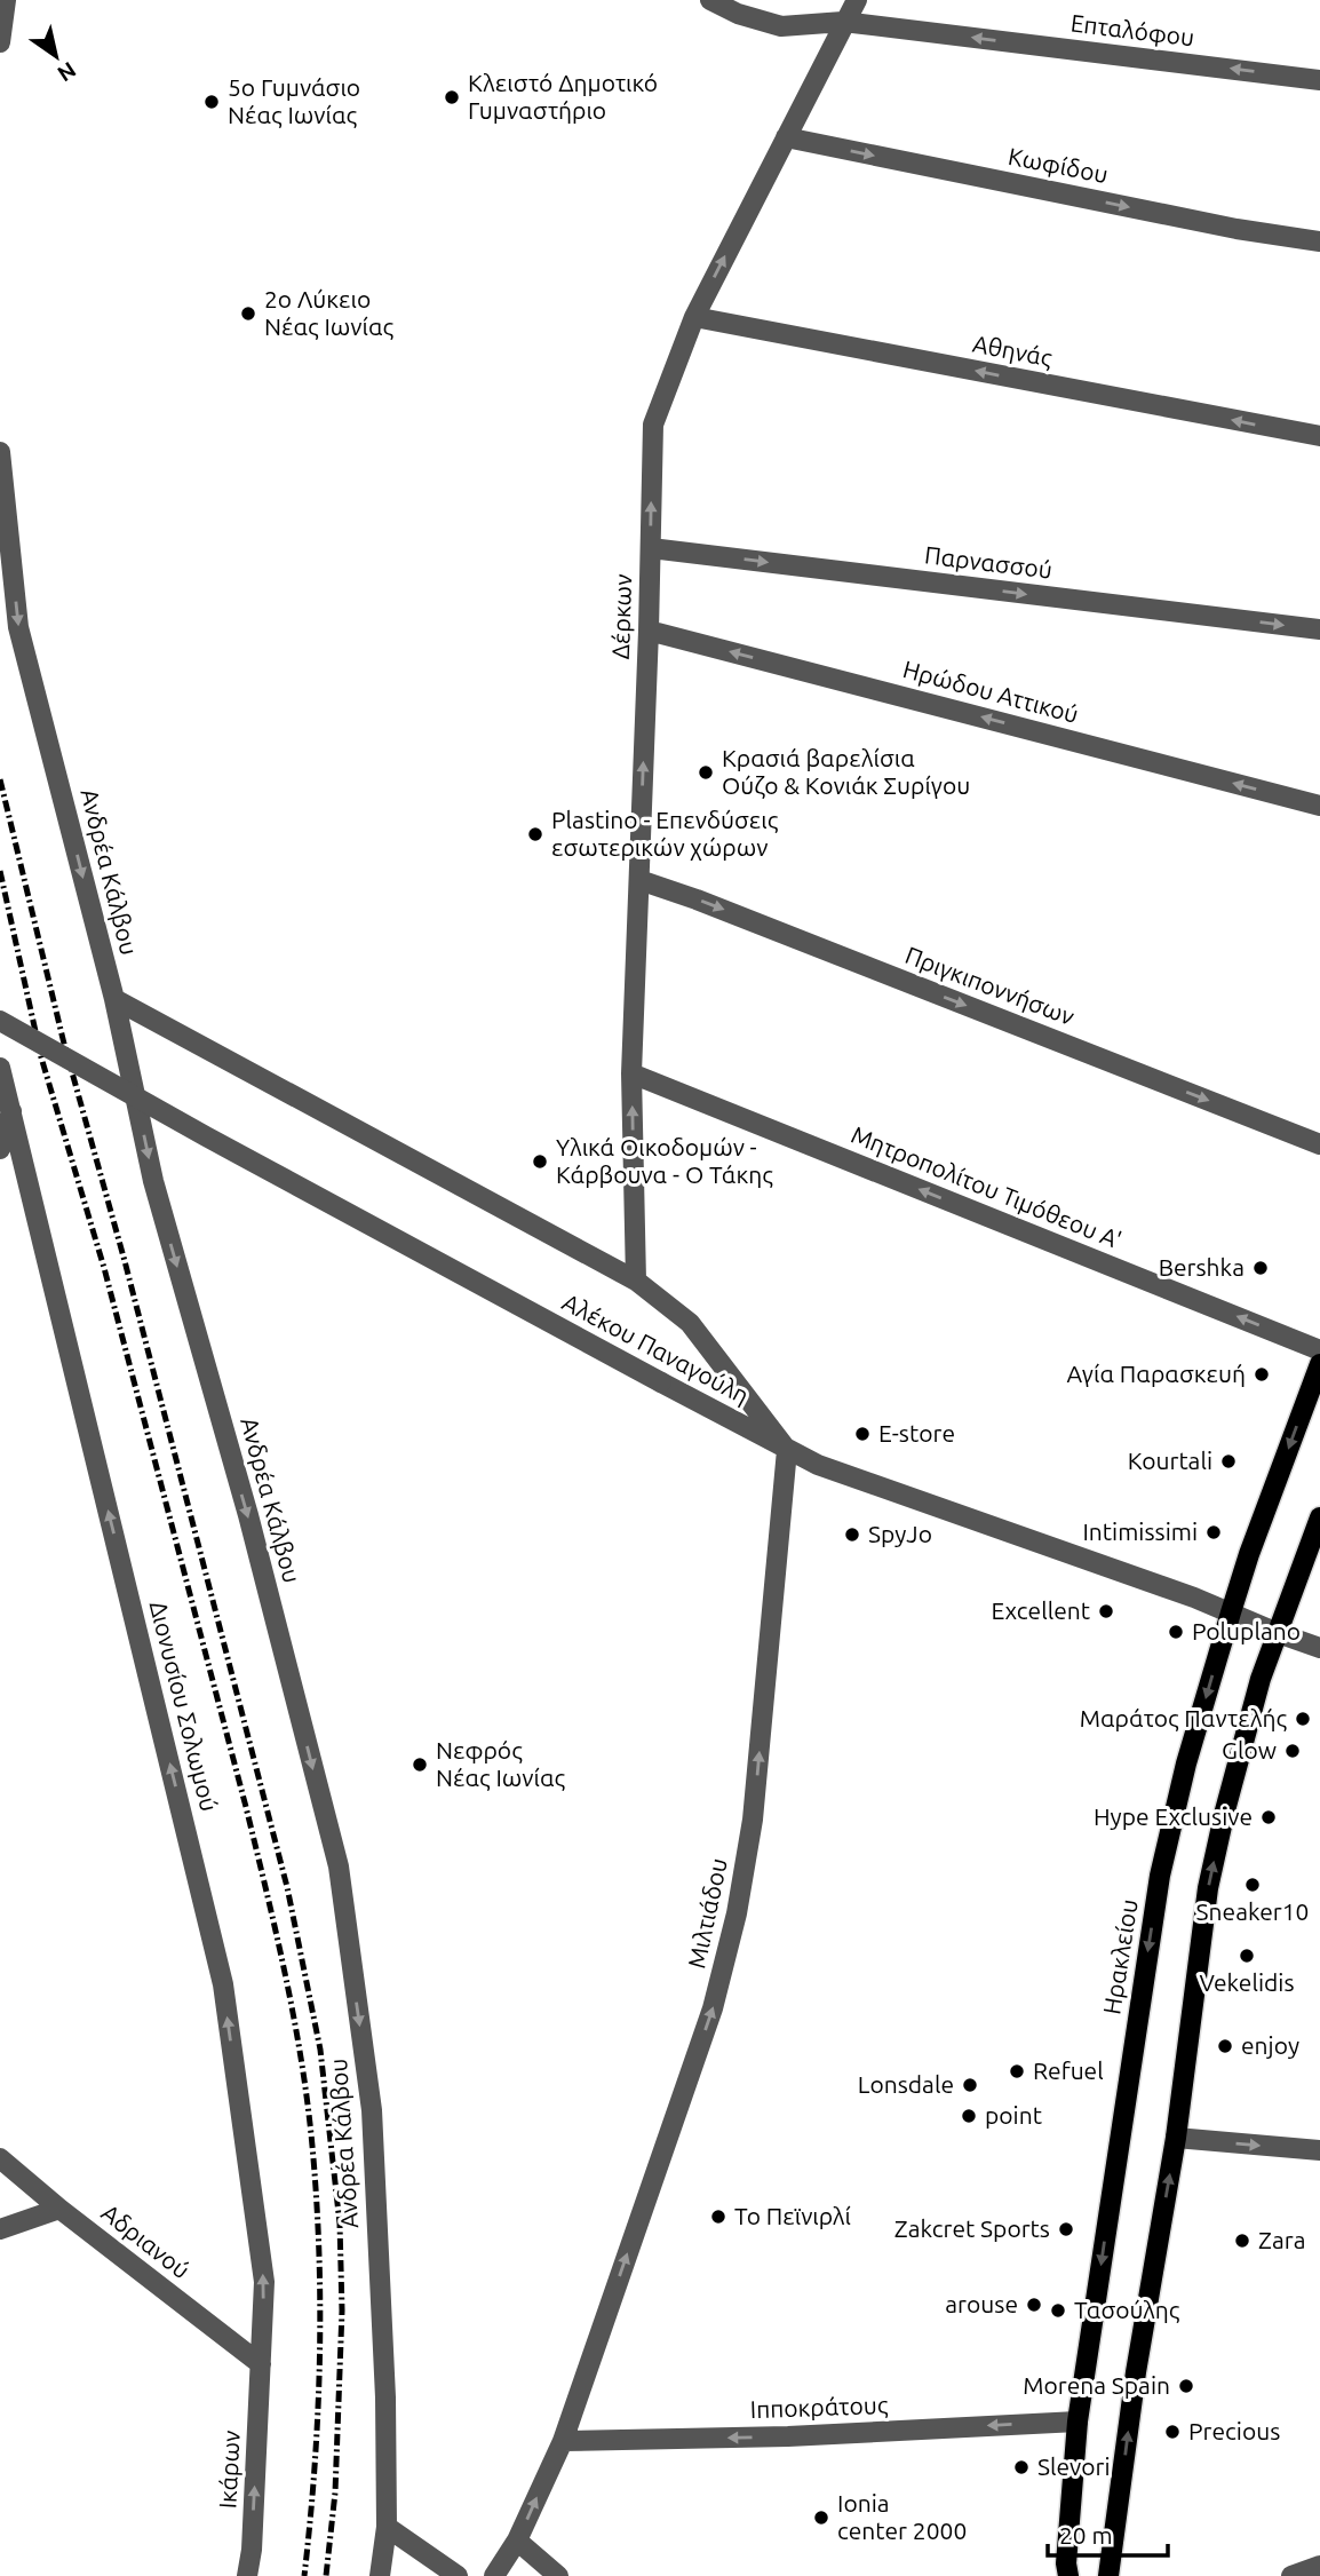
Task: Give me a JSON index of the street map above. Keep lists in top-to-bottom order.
{
  "streets": {
    "main road": ["Ηρακλείου"],
    "street": [
      "Επταλόφου",
      "Κωφίδου",
      "Αθηνάς",
      "Παρνασσού",
      "Δέρκων",
      "Ηρώδου Αττικού",
      "Ανδρέα Κάλβου",
      "Πριγκιποννήσων",
      "Μητροπολίτου Τιμόθεου Α'",
      "Αλέκου Παναγούλη",
      "Διονυσίου Σολωμού",
      "Μιλτιάδου",
      "Αδριανού",
      "Ιπποκράτους",
      "Ικάρων"
    ]
  },
  "crossings": [
    ["Επταλόφου", "Δέρκων"],
    ["Κωφίδου", "Δέρκων"],
    ["Αθηνάς", "Δέρκων"],
    ["Παρνασσού", "Δέρκων"],
    ["Δέρκων", "Ηρώδου Αττικού"],
    ["Δέρκων", "Πριγκιποννήσων"],
    ["Δέρκων", "Μητροπολίτου Τιμόθεου Α'"],
    ["Αλέκου Παναγούλη", "Μιλτιάδου"],
    ["Αλέκου Παναγούλη", "Ηρακλείου"],
    ["Διονυσίου Σολωμού", "Αδριανού"],
    ["Διονυσίου Σολωμού", "Ικάρων"],
    ["Μιλτιάδου", "Ιπποκράτους"],
    ["Ηρακλείου", "Ιπποκράτους"],
    ["Αδριανού", "Ικάρων"]
  ],
  "one_way": [
    "Επταλόφου",
    "Κωφίδου",
    "Αθηνάς",
    "Παρνασσού",
    "Δέρκων",
    "Ηρώδου Αττικού",
    "Ανδρέα Κάλβου",
    "Πριγκιποννήσων",
    "Μητροπολίτου Τιμόθεου Α'",
    "Διονυσίου Σολωμού",
    "Μιλτιάδου",
    "Ιπποκράτους",
    "Ικάρων"
  ],
  "places": [
    "Κλειστό Δημοτικό Γυμναστήριο",
    "5ο Γυμνάσιο Νέας Ιωνίας",
    "2ο Λύκειο Νέας Ιωνίας",
    "Κρασιά βαρελίσια Ούζο & Κονιάκ Συρίγου",
    "Plastino - Επενδύσεις εσωτερικών χώρων",
    "Υλικά Οικοδομών - Κάρβουνα - Ο Τάκης",
    "Bershka",
    "Αγία Παρασκευή",
    "E-store",
    "Kourtali",
    "Intimissimi",
    "SpyJo",
    "Excellent",
    "Poluplano",
    "Μαράτος Παντελής",
    "Glow",
    "Νεφρός Νέας Ιωνίας",
    "Hype Exclusive",
    "Sneaker10",
    "Vekelidis",
    "enjoy",
    "Refuel",
    "Lonsdale",
    "point",
    "Το Πεϊνιρλί",
    "Zakcret Sports",
    "Zara",
    "arouse",
    "Τασούλης",
    "Morena Spain",
    "Precious",
    "Slevori",
    "Ionia center 2000"
  ],
  "scale_bar": "20 m",
  "north": "bottom right"
}
